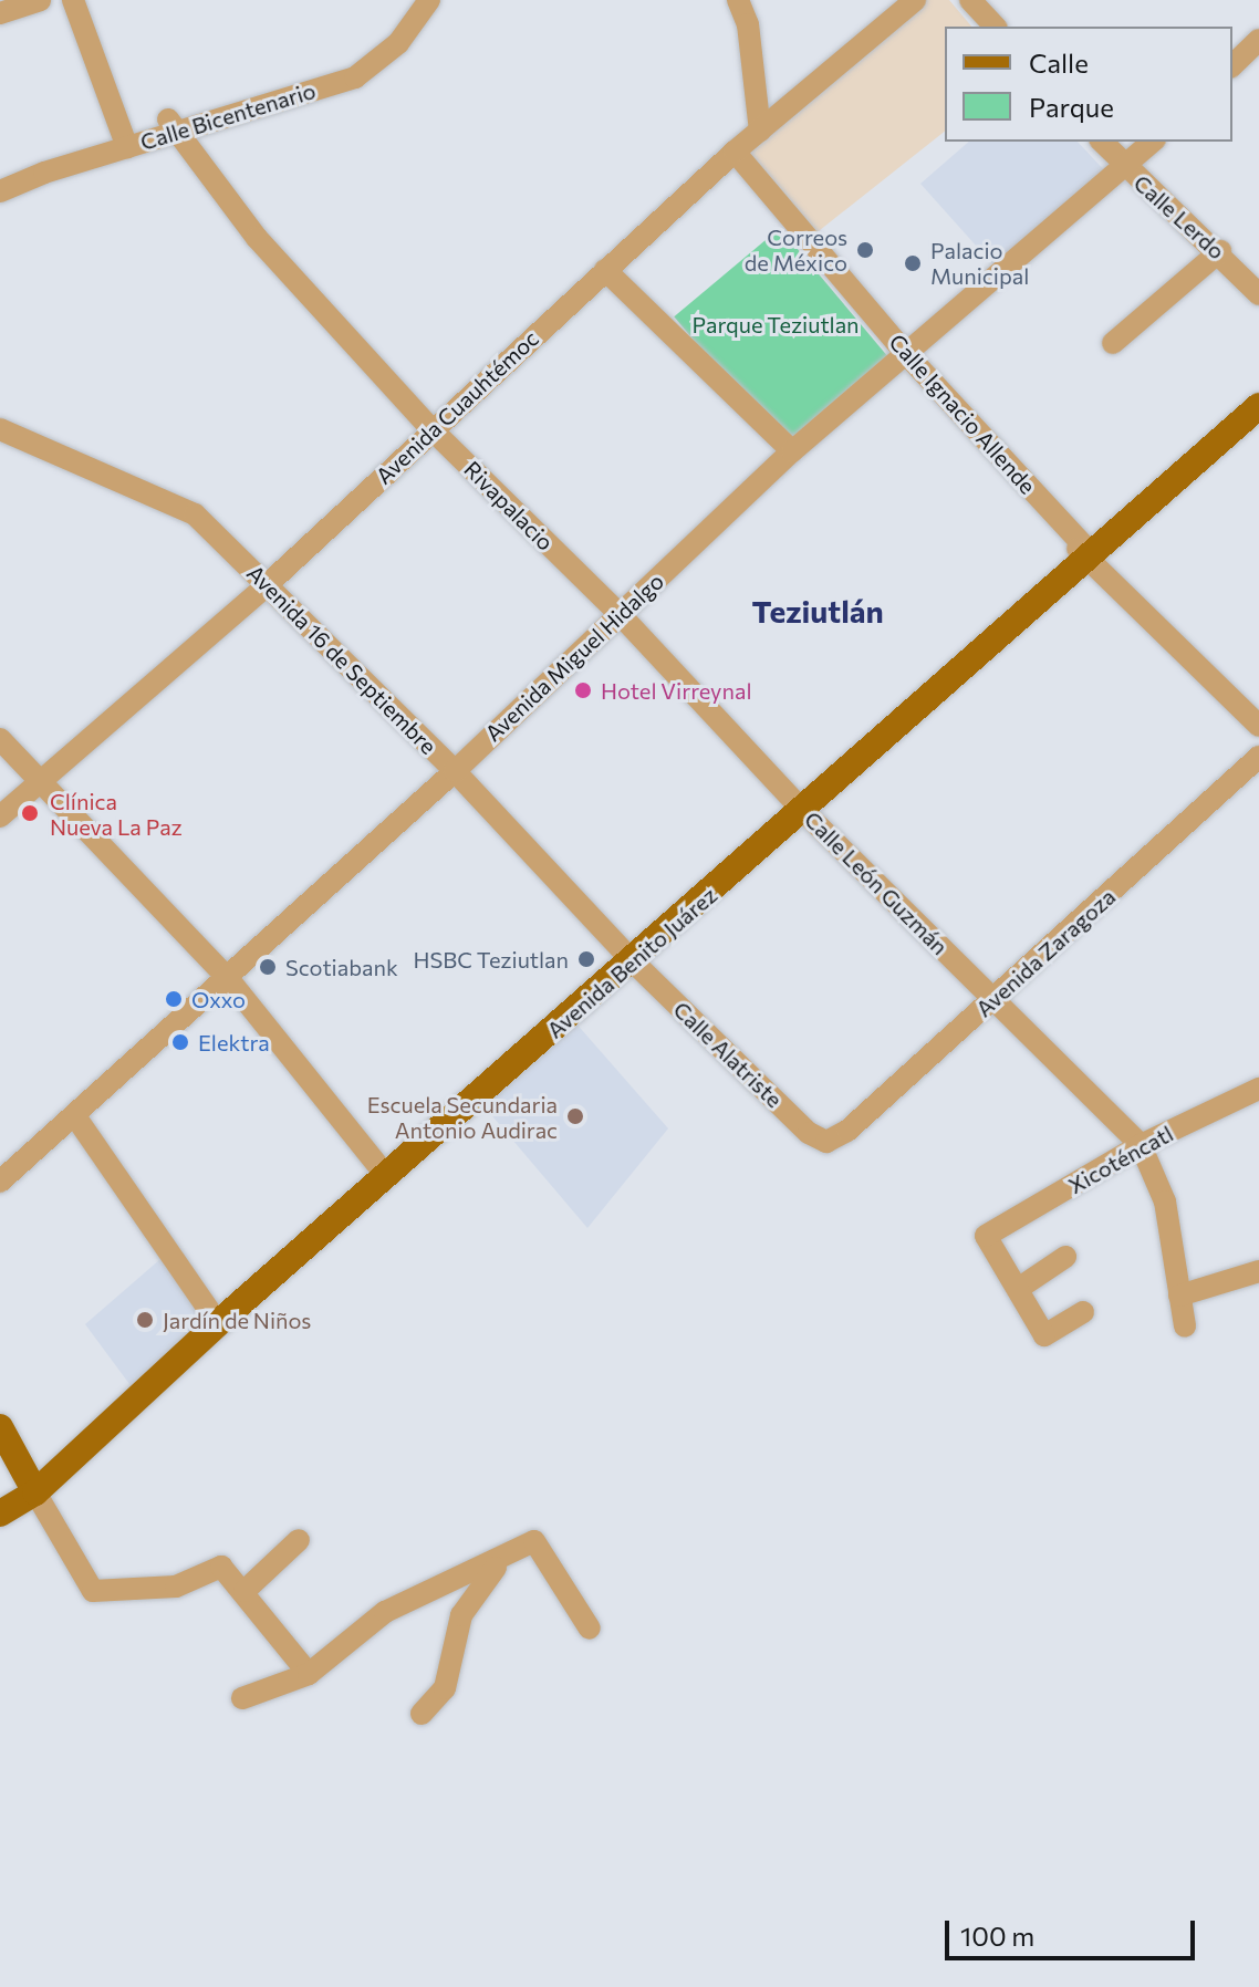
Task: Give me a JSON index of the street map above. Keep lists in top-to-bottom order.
{
  "streets": {
    "main road": ["Avenida Benito Juárez"],
    "street": [
      "Calle Bicentenario",
      "Calle Lerdo",
      "Avenida Cuauhtémoc",
      "Calle Ignacio Allende",
      "Rivapalacio",
      "Avenida Miguel Hidalgo",
      "Avenida 16 de Septiembre",
      "Calle León Guzmán",
      "Avenida Zaragoza",
      "Calle Alatriste",
      "Xicoténcatl"
    ]
  },
  "crossings": [
    ["Calle Bicentenario", "Rivapalacio"],
    ["Calle Lerdo", "Avenida Miguel Hidalgo"],
    ["Avenida Cuauhtémoc", "Calle Ignacio Allende"],
    ["Avenida Cuauhtémoc", "Rivapalacio"],
    ["Avenida Cuauhtémoc", "Avenida 16 de Septiembre"],
    ["Calle Ignacio Allende", "Avenida Miguel Hidalgo"],
    ["Calle Ignacio Allende", "Avenida Benito Juárez"],
    ["Rivapalacio", "Avenida Miguel Hidalgo"],
    ["Rivapalacio", "Calle León Guzmán"],
    ["Avenida Miguel Hidalgo", "Avenida 16 de Septiembre"],
    ["Avenida Miguel Hidalgo", "Calle León Guzmán"],
    ["Avenida 16 de Septiembre", "Avenida Benito Juárez"],
    ["Avenida 16 de Septiembre", "Calle Alatriste"],
    ["Calle León Guzmán", "Avenida Zaragoza"],
    ["Calle León Guzmán", "Avenida Benito Juárez"],
    ["Calle León Guzmán", "Xicoténcatl"],
    ["Avenida Zaragoza", "Calle Alatriste"],
    ["Avenida Benito Juárez", "Calle Alatriste"]
  ],
  "districts": ["Teziutlán"],
  "parks": ["Parque Teziutlan"],
  "places": [
    "Correos de México",
    "Palacio Municipal",
    "Hotel Virreynal",
    "Clínica Nueva La Paz",
    "HSBC Teziutlan",
    "Scotiabank",
    "Oxxo",
    "Elektra",
    "Escuela Secundaria Antonio Audirac",
    "Jardín de Niños"
  ],
  "legend": ["Calle", "Parque"],
  "scale_bar": "100 m"
}
